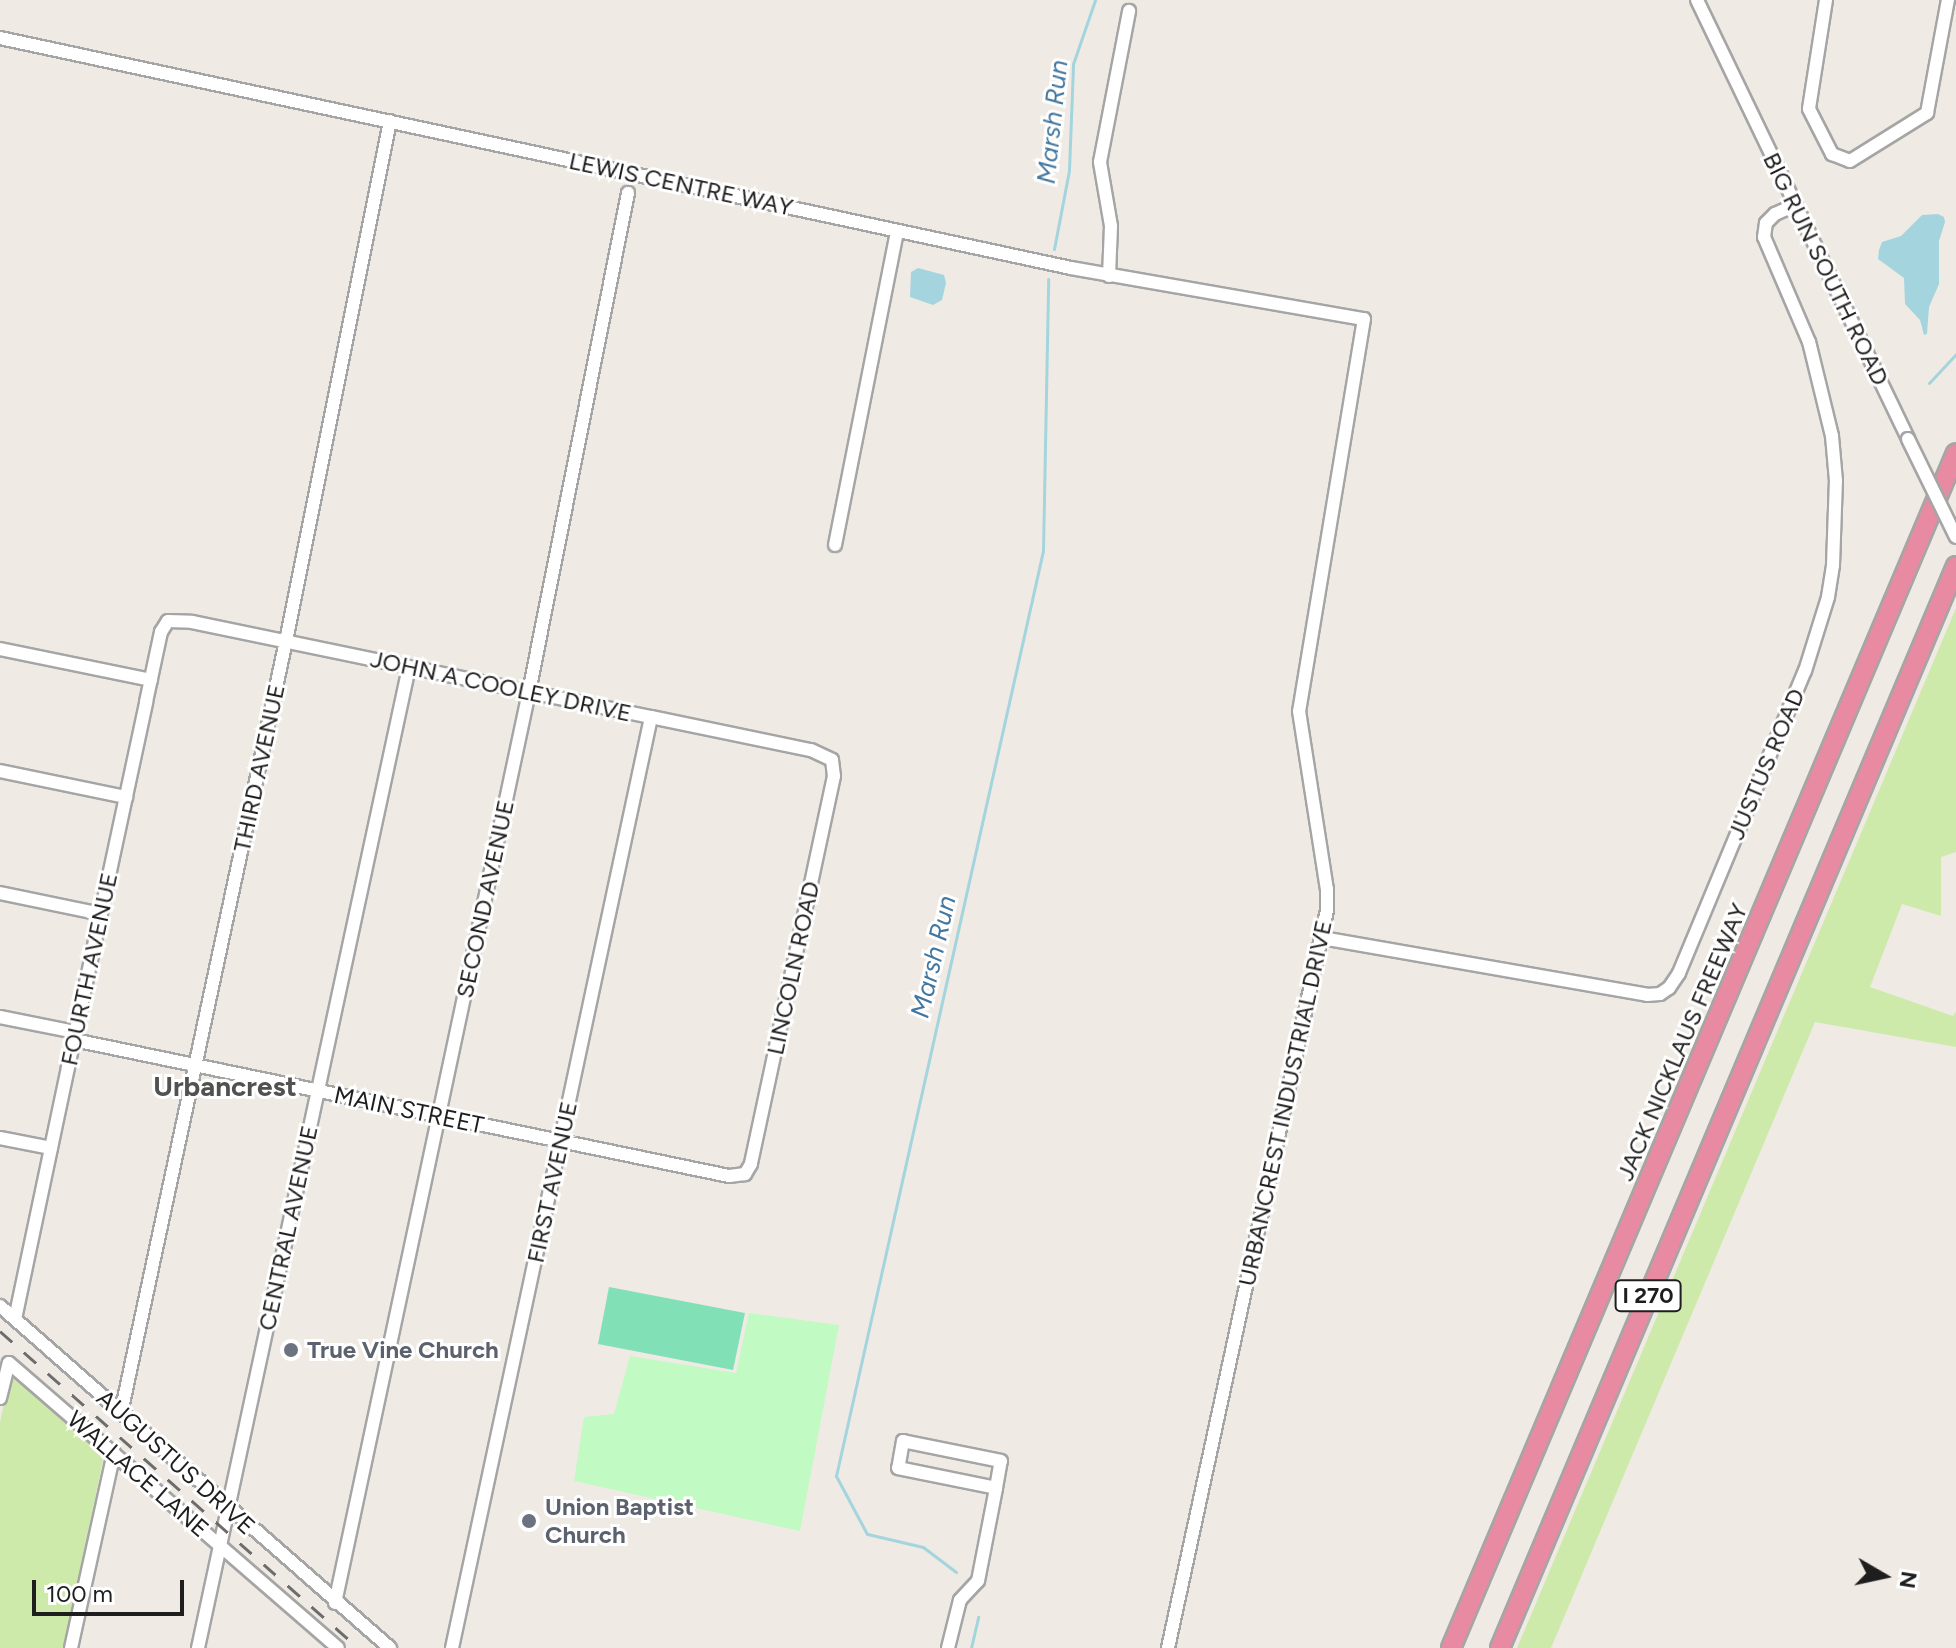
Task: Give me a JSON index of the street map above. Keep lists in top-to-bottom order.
{
  "streets": {
    "highway": ["JACK NICKLAUS FREEWAY", "I 270"],
    "street": [
      "LEWIS CENTRE WAY",
      "BIG RUN SOUTH ROAD",
      "JOHN A COOLEY DRIVE",
      "JUSTUS ROAD",
      "THIRD AVENUE",
      "SECOND AVENUE",
      "LINCOLN ROAD",
      "FOURTH AVENUE",
      "URBANCREST INDUSTRIAL DRIVE",
      "MAIN STREET",
      "FIRST AVENUE",
      "CENTRAL AVENUE",
      "AUGUSTUS DRIVE",
      "WALLACE LANE"
    ]
  },
  "crossings": [
    ["LEWIS CENTRE WAY", "THIRD AVENUE"],
    ["LEWIS CENTRE WAY", "URBANCREST INDUSTRIAL DRIVE"],
    ["BIG RUN SOUTH ROAD", "JUSTUS ROAD"],
    ["JOHN A COOLEY DRIVE", "THIRD AVENUE"],
    ["JOHN A COOLEY DRIVE", "SECOND AVENUE"],
    ["JOHN A COOLEY DRIVE", "LINCOLN ROAD"],
    ["JOHN A COOLEY DRIVE", "FOURTH AVENUE"],
    ["JOHN A COOLEY DRIVE", "FIRST AVENUE"],
    ["JOHN A COOLEY DRIVE", "CENTRAL AVENUE"],
    ["JUSTUS ROAD", "URBANCREST INDUSTRIAL DRIVE"],
    ["THIRD AVENUE", "MAIN STREET"],
    ["THIRD AVENUE", "AUGUSTUS DRIVE"],
    ["SECOND AVENUE", "MAIN STREET"],
    ["SECOND AVENUE", "AUGUSTUS DRIVE"],
    ["LINCOLN ROAD", "MAIN STREET"],
    ["FOURTH AVENUE", "MAIN STREET"],
    ["FOURTH AVENUE", "AUGUSTUS DRIVE"],
    ["MAIN STREET", "FIRST AVENUE"],
    ["MAIN STREET", "CENTRAL AVENUE"],
    ["CENTRAL AVENUE", "AUGUSTUS DRIVE"],
    ["CENTRAL AVENUE", "WALLACE LANE"]
  ],
  "districts": ["Urbancrest"],
  "water": ["Marsh Run"],
  "places": ["True Vine Church", "Union Baptist Church"],
  "scale_bar": "100 m",
  "north": "right"
}
